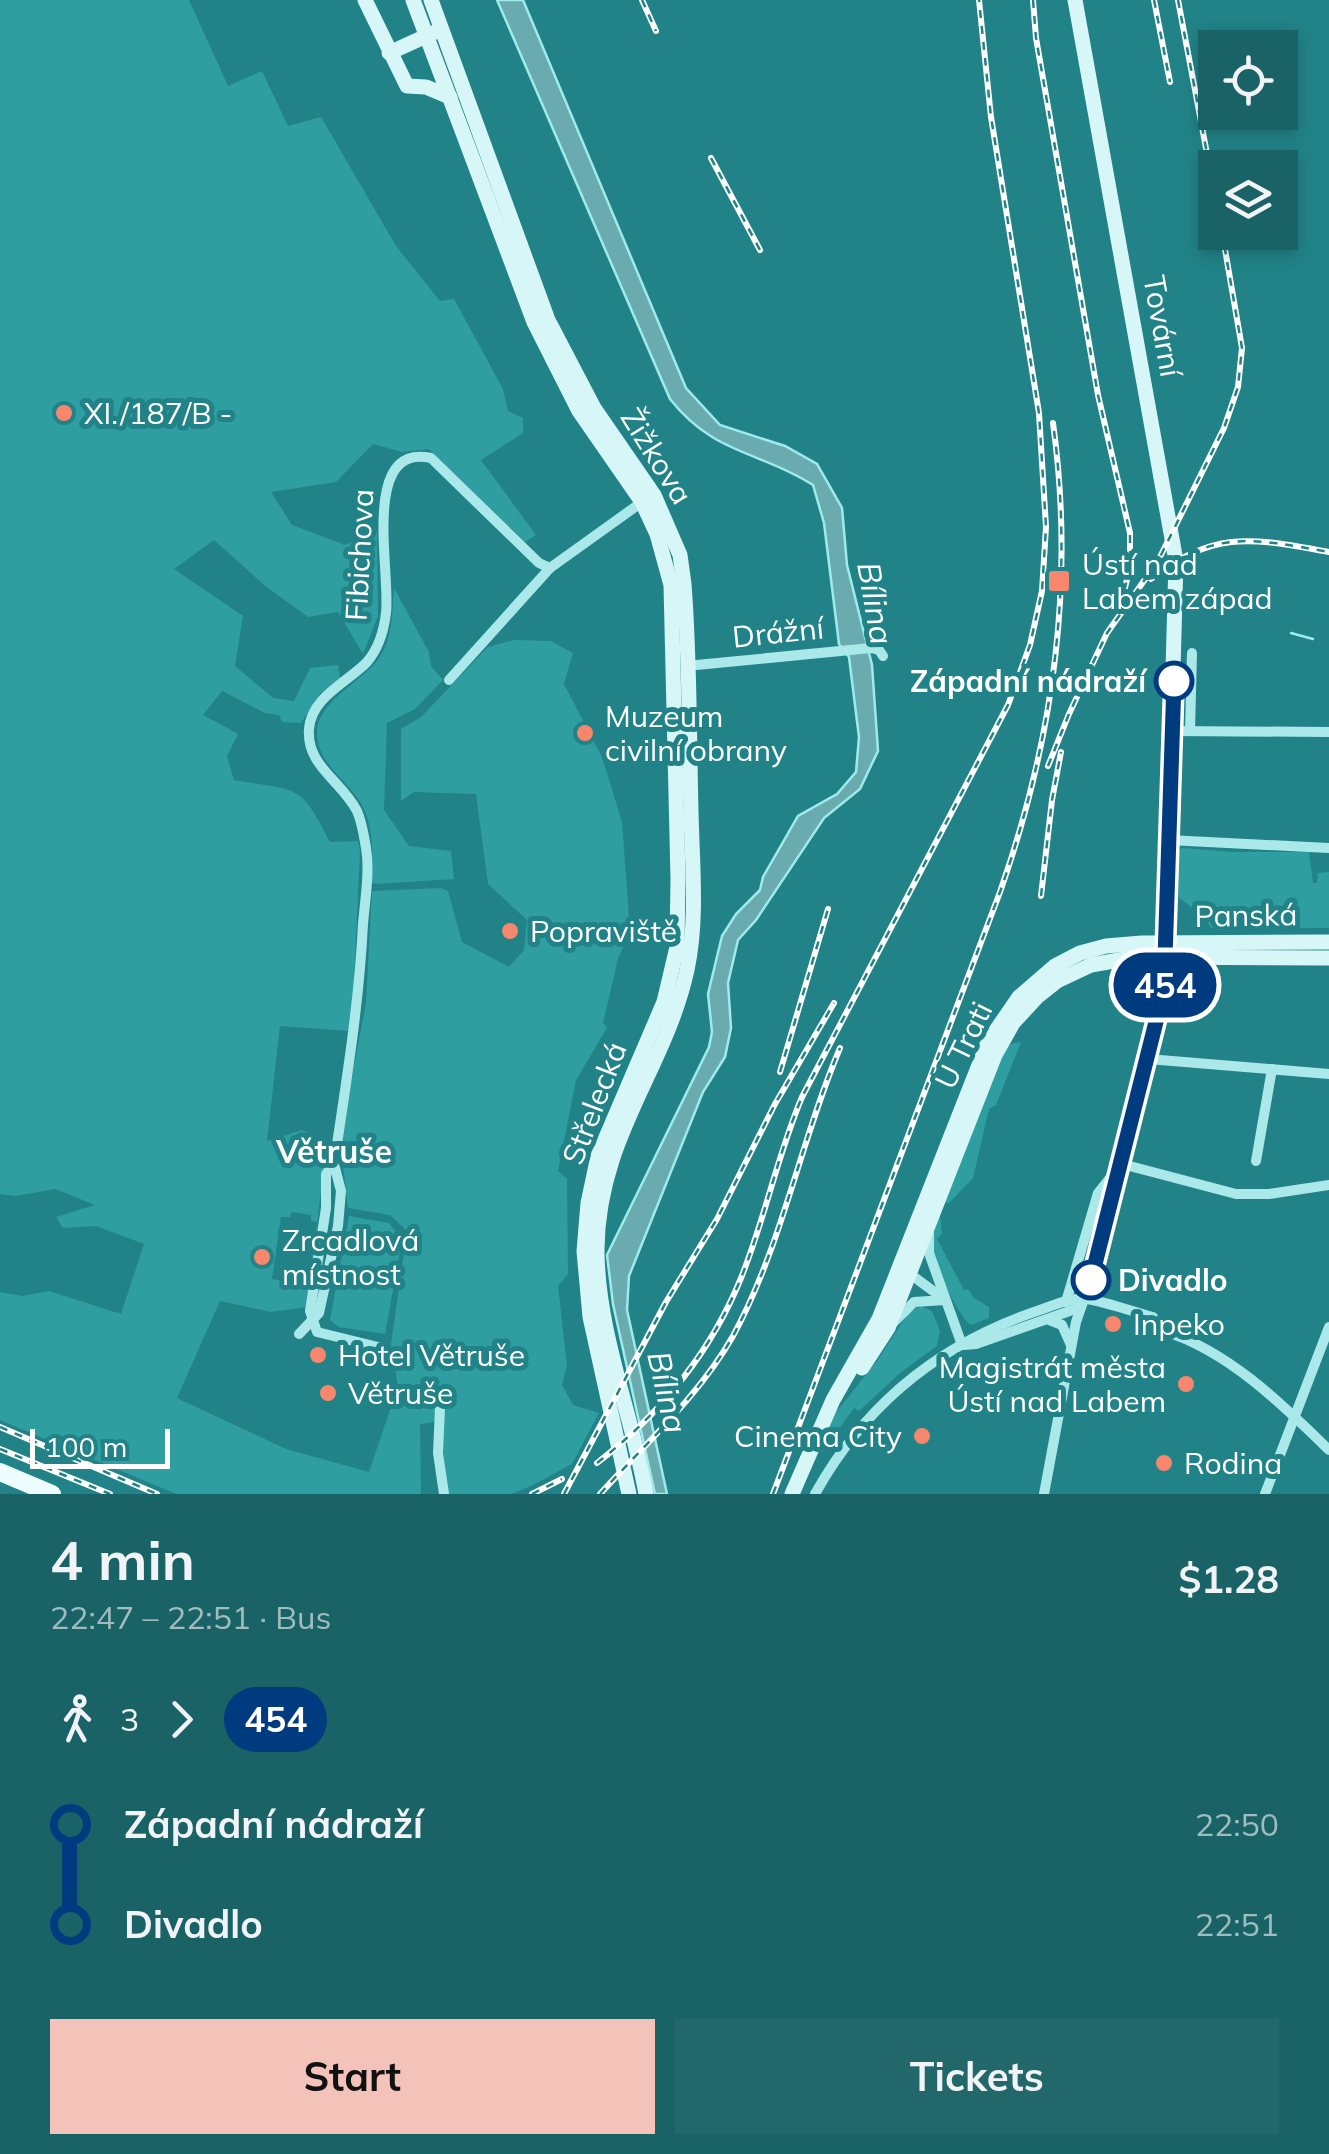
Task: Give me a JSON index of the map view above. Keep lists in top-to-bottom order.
{
  "streets": {
    "main road": [
      "Tovární",
      "Žižkova",
      "Panská",
      "U Trati",
      "Střelecká"
    ],
    "street": ["Fibichova", "Drážní"]
  },
  "crossings": [
    ["Tovární", "Panská"],
    ["Tovární", "U Trati"],
    ["Žižkova", "Drážní"],
    ["Žižkova", "Střelecká"],
    ["Panská", "U Trati"]
  ],
  "districts": ["Větruše"],
  "water": ["Bílina"],
  "places": {
    "other": [
      "XI./187/B -",
      "Západní nádraží",
      "Muzeum civilní obrany",
      "Popraviště",
      "Zrcadlová místnost",
      "Divadlo",
      "Inpeko",
      "Hotel Větruše",
      "Magistrát města Ústí nad Labem",
      "Větruše",
      "Cinema City",
      "Rodina"
    ],
    "transit": ["Ústí nad Labem západ"]
  },
  "lines": ["bus line 454"],
  "scale_bar": "100 m",
  "page": {
    "on_map": "454",
    "scale": "100 m",
    "heading": ["4 min", "22:47 – 22:51 · Bus", "$1.28"],
    "legs": ["3", "454"],
    "list": [
      {
        "name": "Západní nádraží",
        "value": "22:50"
      },
      {
        "name": "Divadlo",
        "value": "22:51"
      }
    ],
    "buttons": ["Start", "Tickets"]
  }
}
